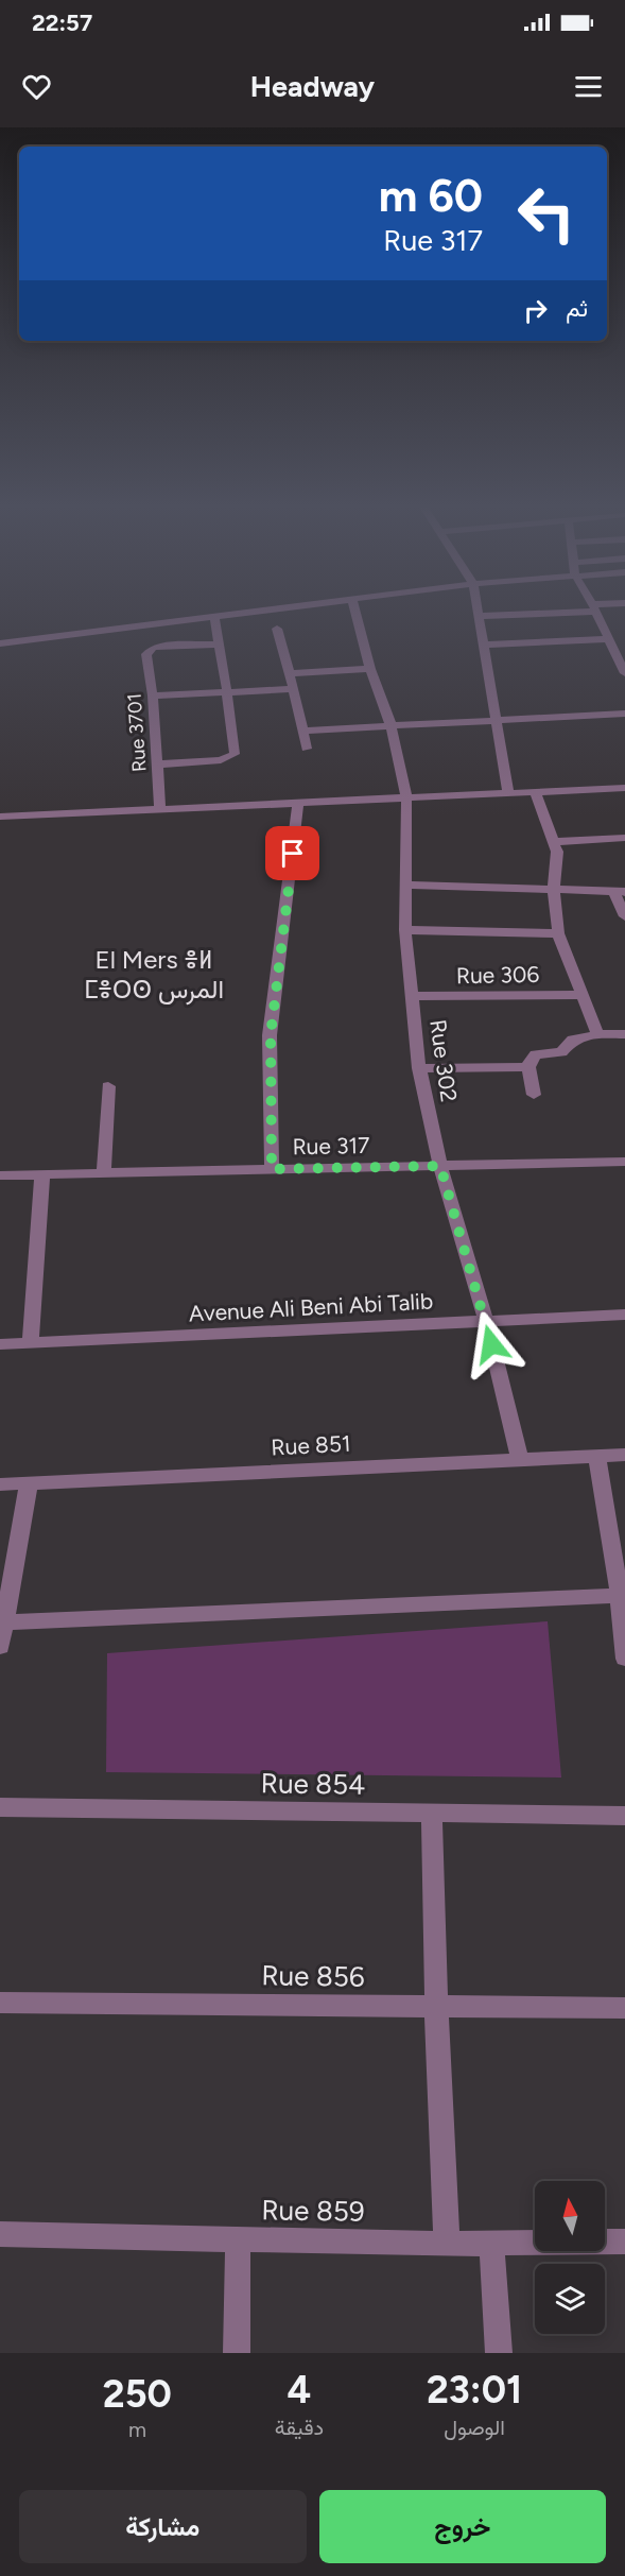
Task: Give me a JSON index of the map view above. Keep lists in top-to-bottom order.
{
  "streets": {
    "street": [
      "Rue 3701",
      "Rue 306",
      "Rue 302",
      "Rue 317",
      "Avenue Ali Beni Abi Talib",
      "Rue 851",
      "Rue 854",
      "Rue 856",
      "Rue 859"
    ]
  },
  "crossings": [
    ["Rue 306", "Rue 302"],
    ["Rue 302", "Rue 317"],
    ["Rue 302", "Avenue Ali Beni Abi Talib"],
    ["Rue 302", "Rue 851"]
  ],
  "districts": ["El Mers ⴻⵍ ⵎⴻⵔⵙ المرس"],
  "north": "top",
  "page": {
    "status": "22:57",
    "header": "Headway",
    "turn": ["60 m", "Rue 317"],
    "then": "ثم",
    "eta": [
      "23:01",
      "الوصول",
      "4",
      "دقيقة",
      "250",
      "m"
    ],
    "buttons": ["خروج", "مشاركة"]
  }
}
